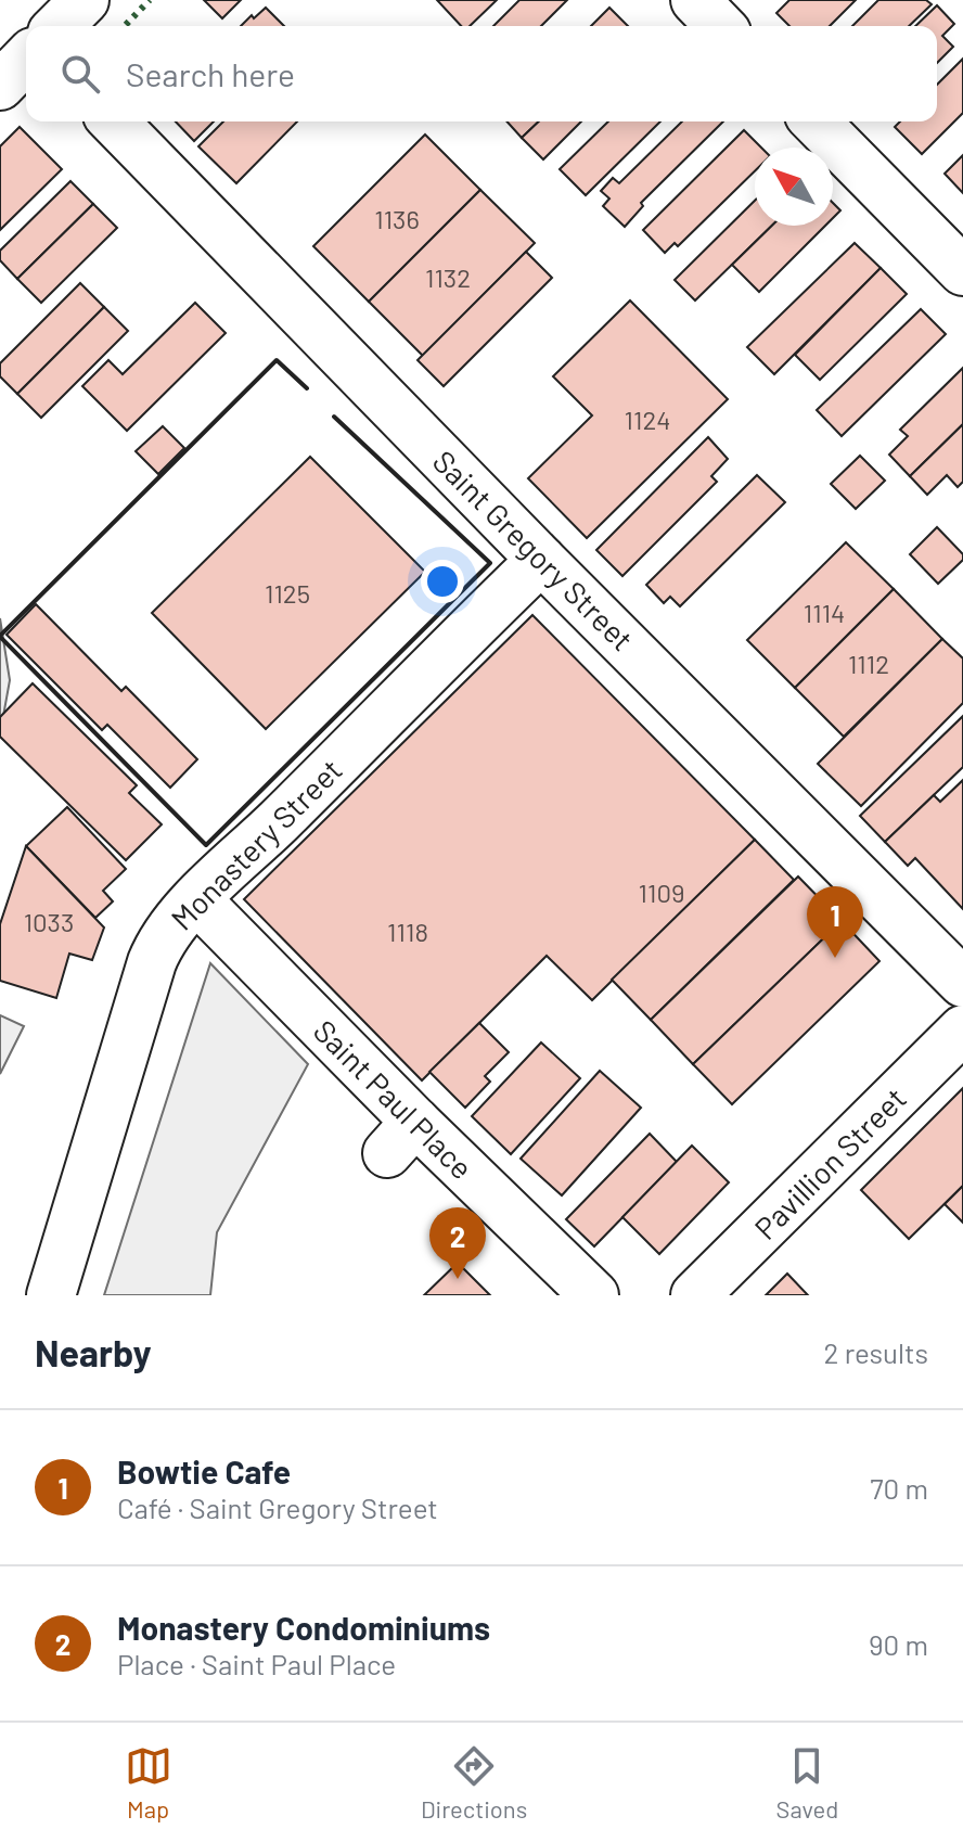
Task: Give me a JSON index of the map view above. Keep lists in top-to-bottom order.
{
  "streets": {
    "street": [
      "Saint Gregory Street",
      "Monastery Street",
      "Saint Paul Place",
      "Pavillion Street"
    ]
  },
  "crossings": [
    ["Saint Gregory Street", "Monastery Street"],
    ["Monastery Street", "Saint Paul Place"]
  ],
  "house_numbers": [
    "1136",
    "1132",
    "1124",
    "1125",
    "1114",
    "1112",
    "1109",
    "1033",
    "1118"
  ],
  "north": "top left",
  "page": {
    "search": "Search here",
    "pins": ["1", "2"],
    "heading": ["Nearby", "2 results"],
    "list": [
      {
        "mark": "1",
        "name": "Bowtie Cafe",
        "note": "Café · Saint Gregory Street",
        "value": "70 m"
      },
      {
        "mark": "2",
        "name": "Monastery Condominiums",
        "note": "Place · Saint Paul Place",
        "value": "90 m"
      }
    ],
    "nav": ["Map", "Directions", "Saved"]
  }
}
